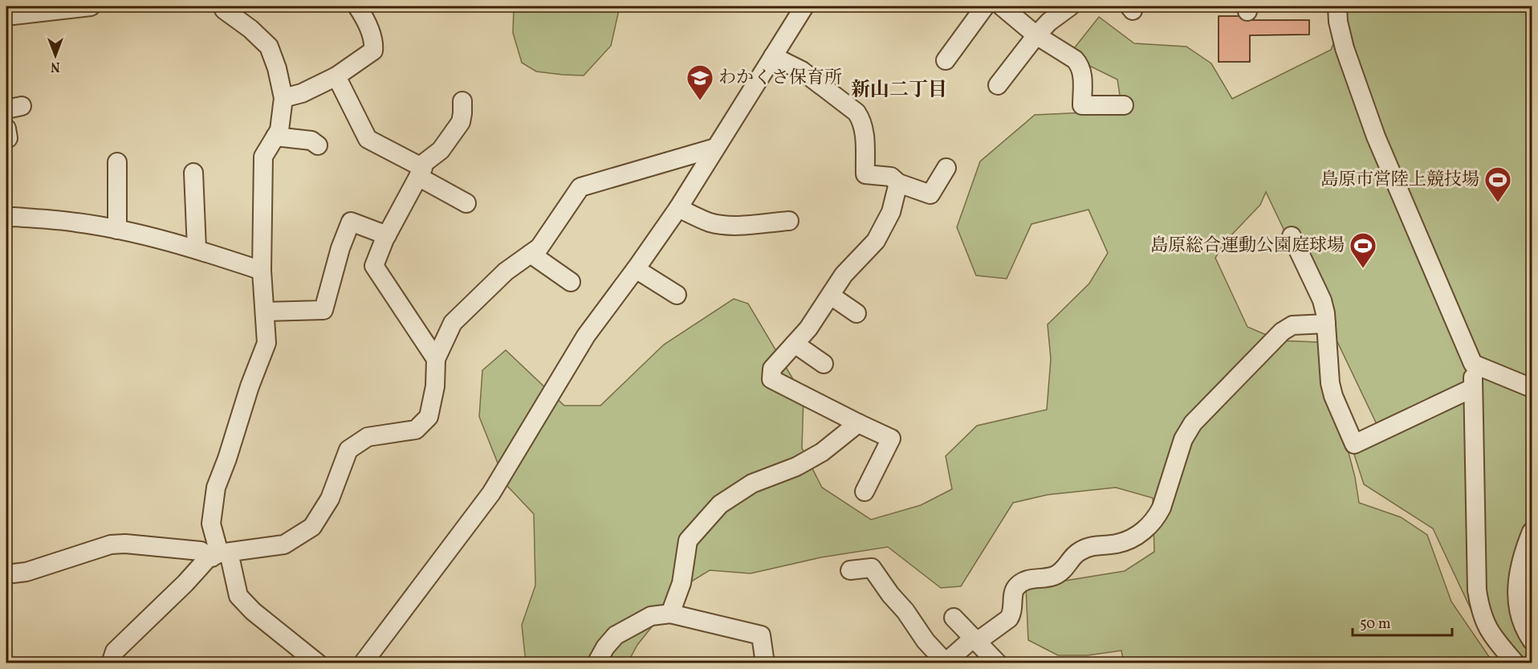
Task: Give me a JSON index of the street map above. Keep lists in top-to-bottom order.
{
  "districts": ["新山二丁目"],
  "places": {
    "school or university": ["わかくさ保育所"],
    "sports": ["島原市営陸上競技場", "島原総合運動公園庭球場"]
  },
  "scale_bar": "50 m",
  "north": "bottom"
}
